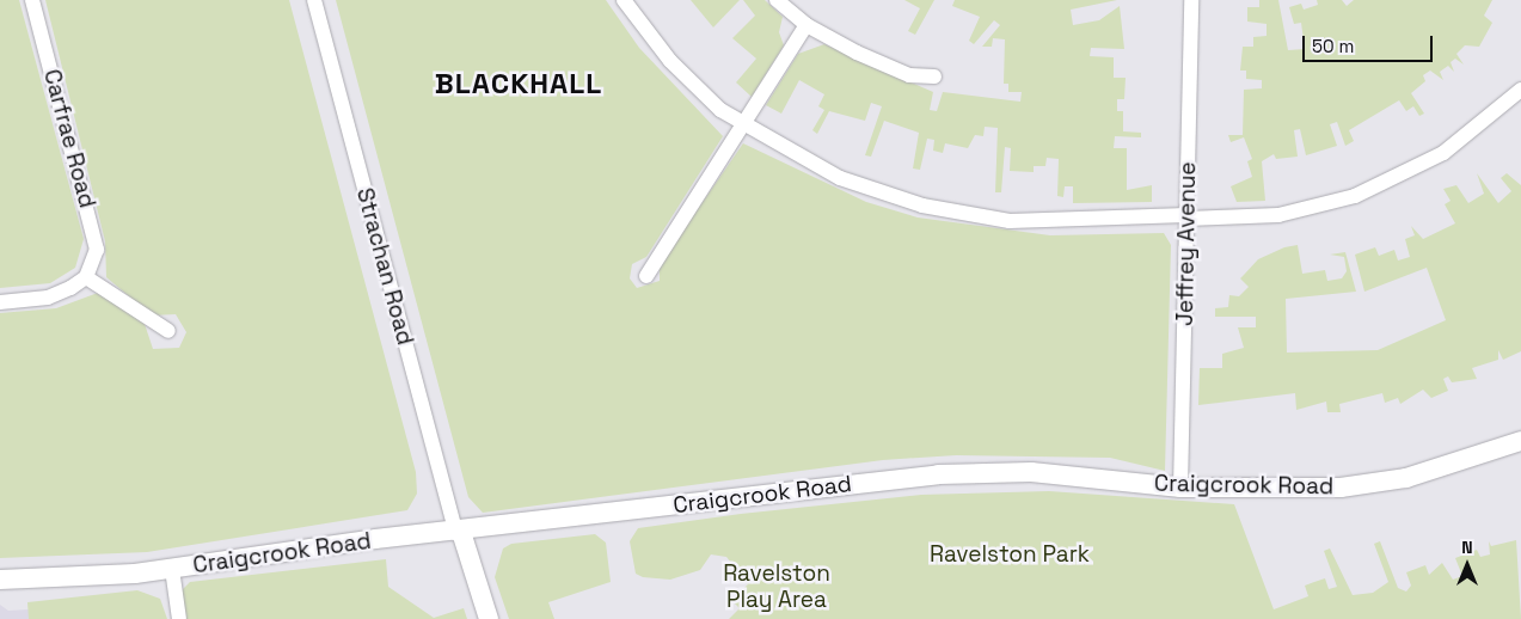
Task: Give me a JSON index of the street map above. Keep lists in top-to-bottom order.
{
  "streets": {
    "street": [
      "Carfrae Road",
      "Jeffrey Avenue",
      "Strachan Road",
      "Craigcrook Road"
    ]
  },
  "crossings": [
    ["Jeffrey Avenue", "Craigcrook Road"],
    ["Strachan Road", "Craigcrook Road"]
  ],
  "districts": ["BLACKHALL"],
  "parks": ["Ravelston Park", "Ravelston Play Area"],
  "scale_bar": "50 m",
  "north": "top"
}
